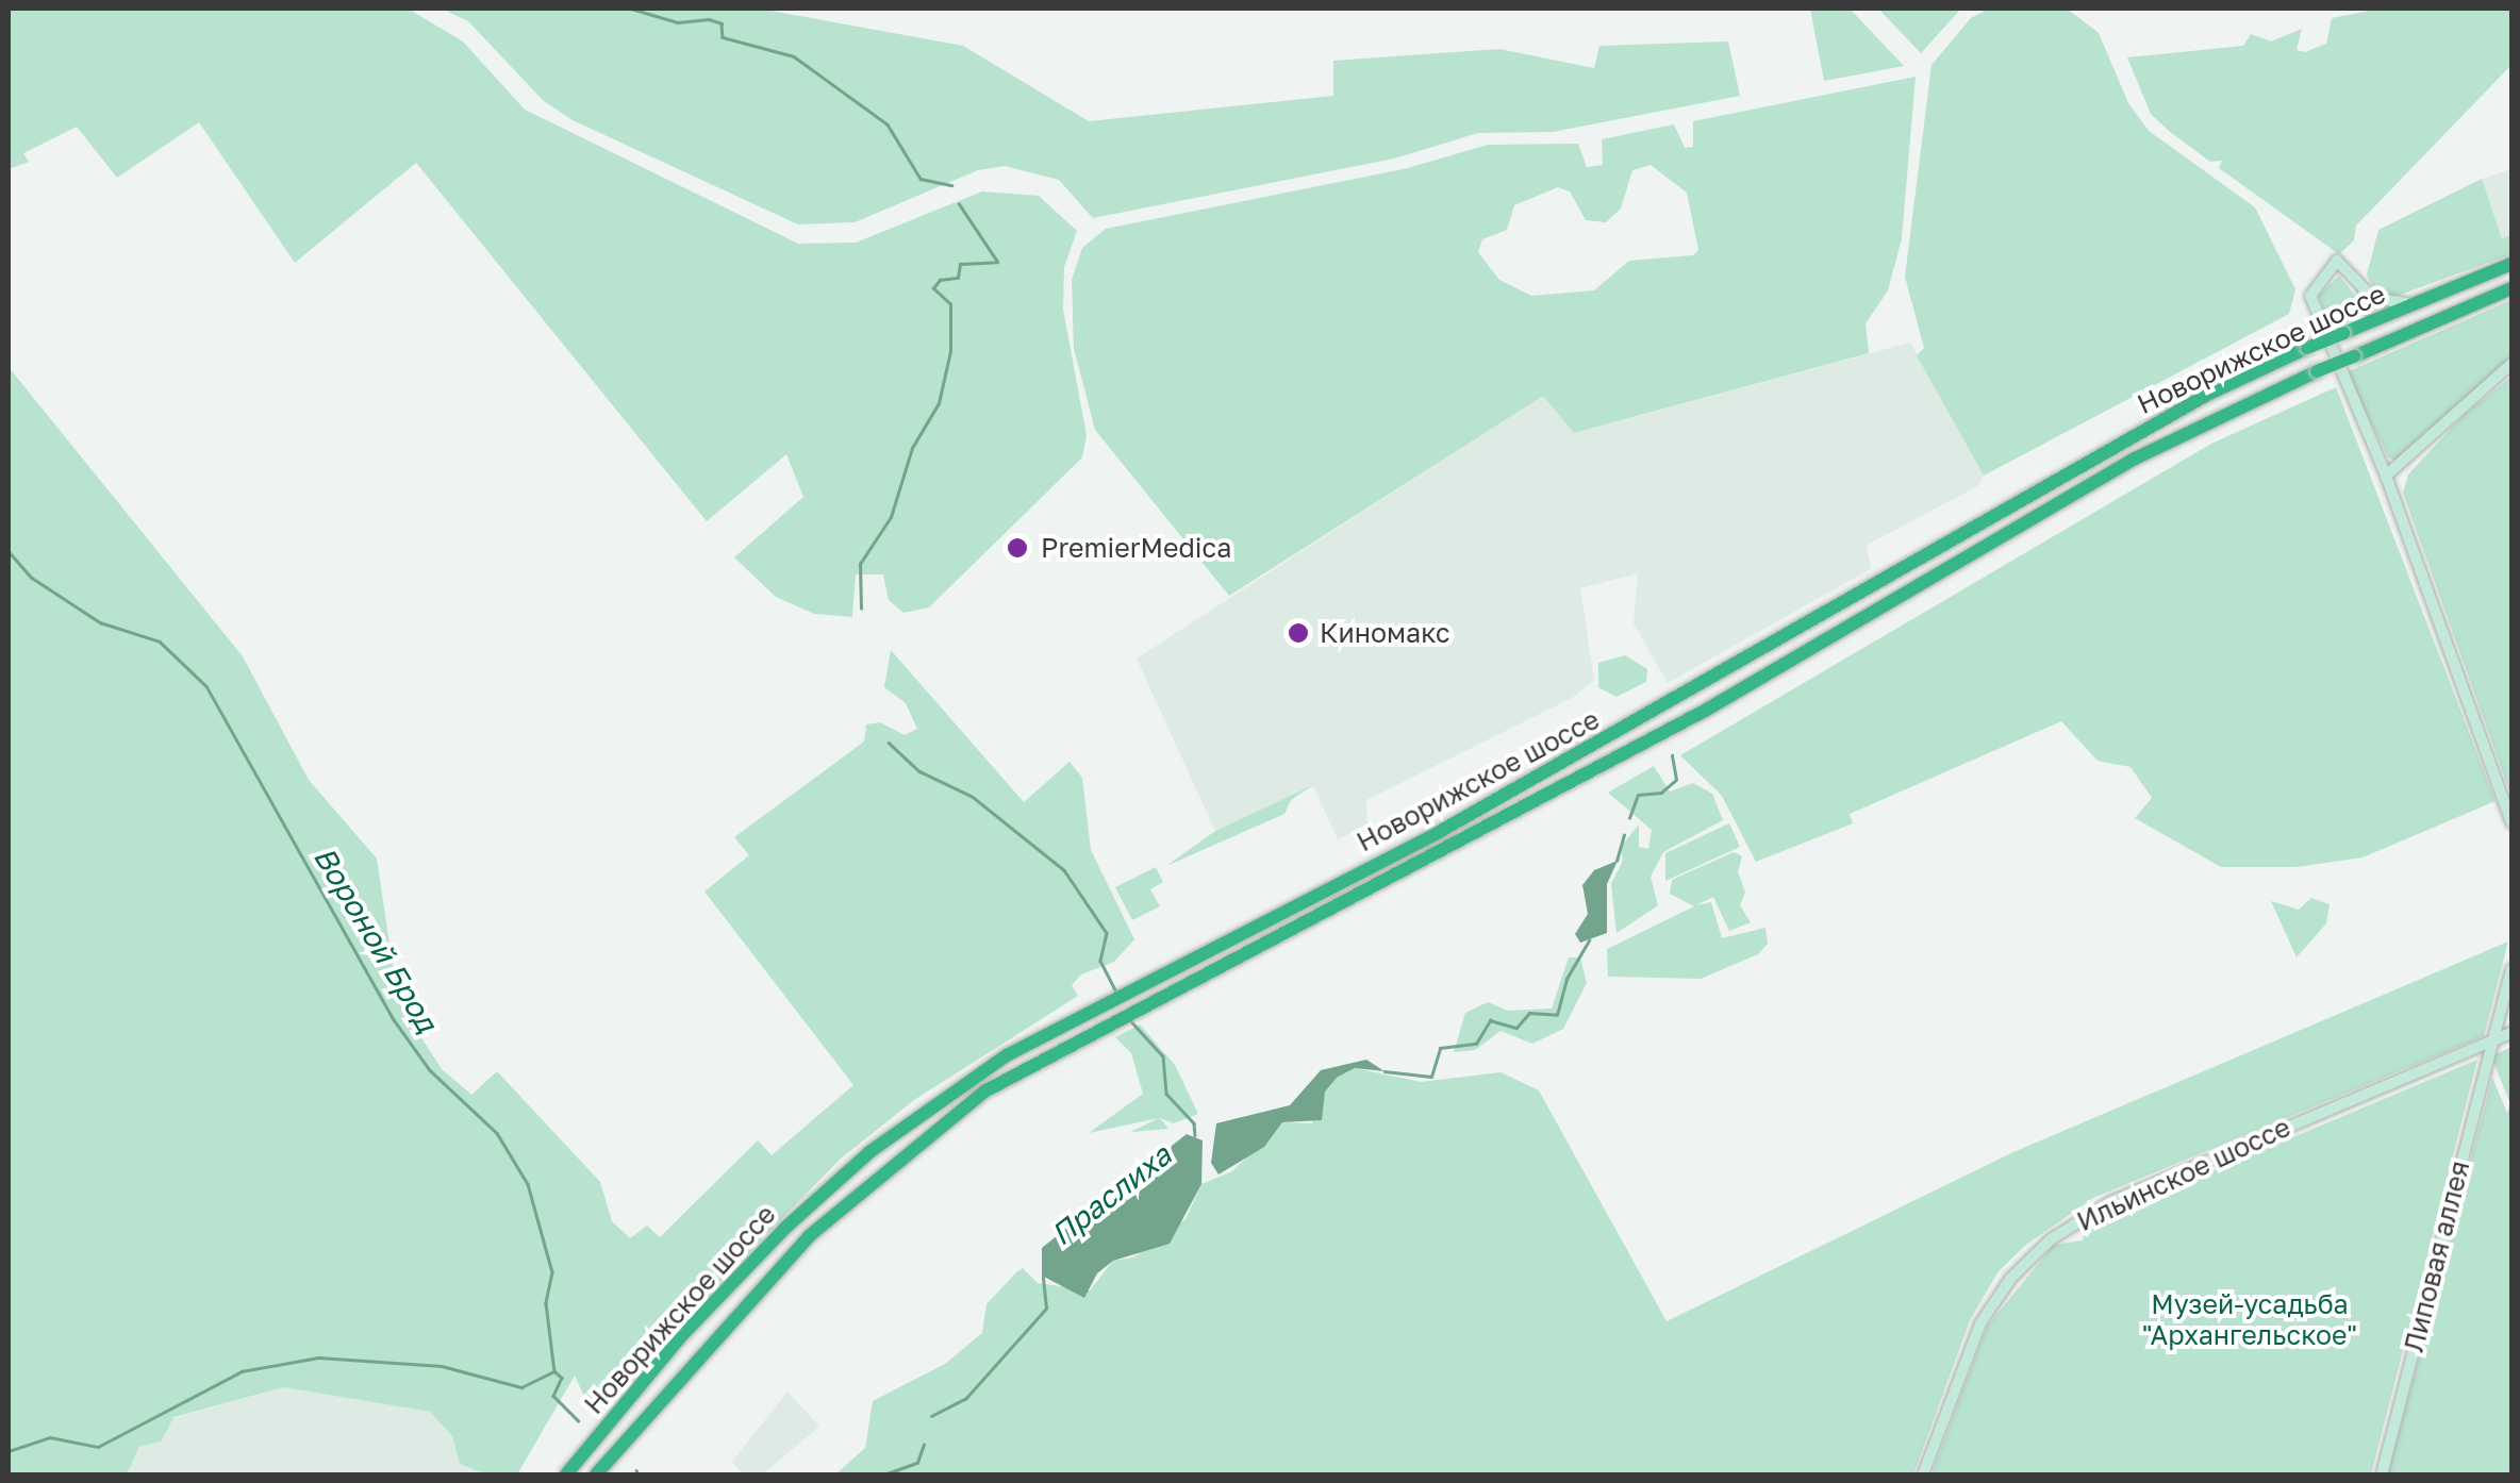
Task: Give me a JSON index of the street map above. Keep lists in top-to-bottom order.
{
  "streets": {
    "highway": ["Новорижское шоссе"],
    "street": ["Ильинское шоссе", "Липовая аллея"]
  },
  "crossings": [
    ["Ильинское шоссе", "Липовая аллея"]
  ],
  "water": ["Вороной Брод", "Праслиха"],
  "parks": ["Музей-усадьба \"Архангельское\""],
  "places": ["PremierMedica", "Киномакс"]
}
